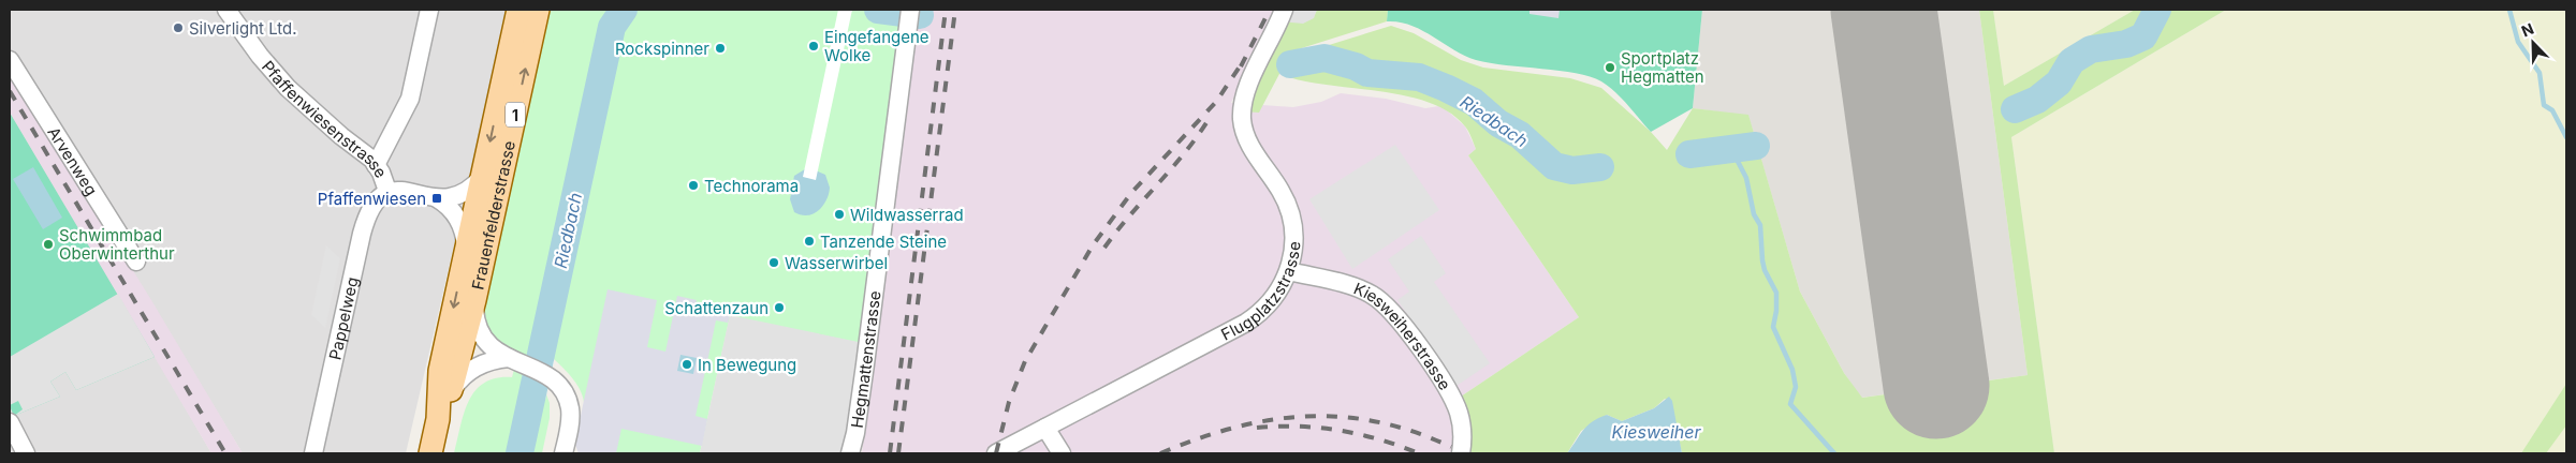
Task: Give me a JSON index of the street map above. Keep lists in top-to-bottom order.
{
  "streets": {
    "main road": ["1", "Frauenfelderstrasse"],
    "street": [
      "Pfaffenwiesenstrasse",
      "Arvenweg",
      "Flugplatzstrasse",
      "Pappelweg",
      "Kiesweiherstrasse",
      "Hegmattenstrasse"
    ]
  },
  "crossings": [
    ["Pfaffenwiesenstrasse", "Frauenfelderstrasse"],
    ["Pfaffenwiesenstrasse", "Pappelweg"],
    ["Flugplatzstrasse", "Kiesweiherstrasse"]
  ],
  "water": ["Riedbach", "Kiesweiher"],
  "places": {
    "other": [
      "Silverlight Ltd.",
      "Eingefangene Wolke",
      "Rockspinner",
      "Sportplatz Hegmatten",
      "Technorama",
      "Wildwasserrad",
      "Tanzende Steine",
      "Schwimmbad Oberwinterthur",
      "Wasserwirbel",
      "Schattenzaun",
      "In Bewegung"
    ],
    "transit": ["Pfaffenwiesen"]
  },
  "north": "top left"
}
